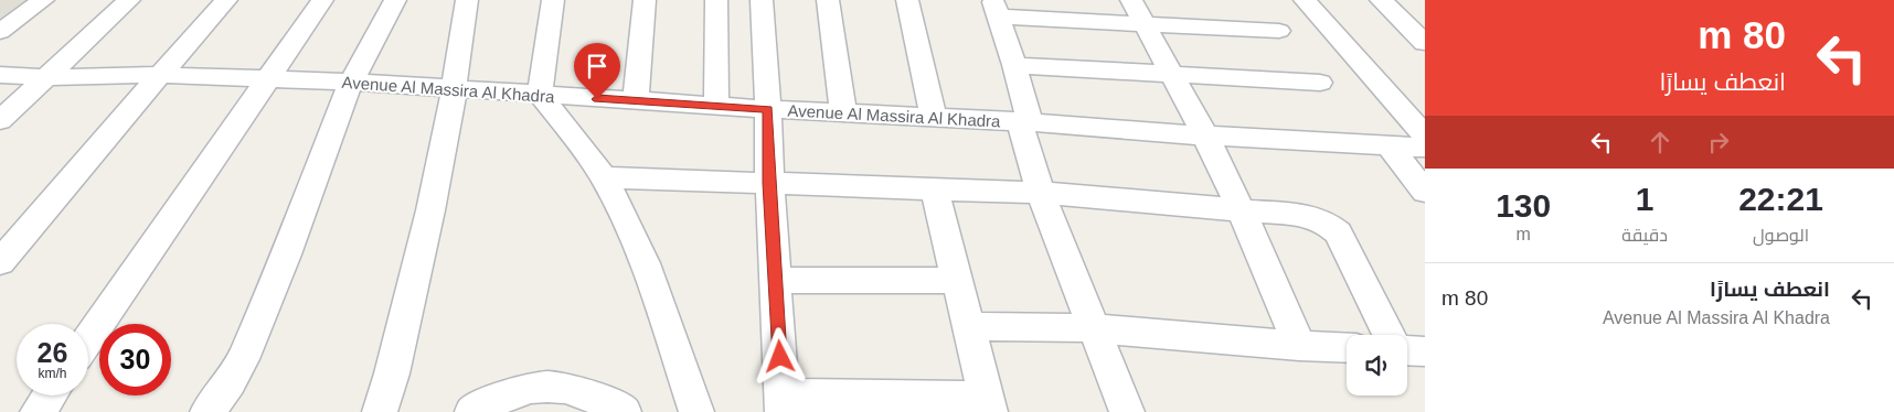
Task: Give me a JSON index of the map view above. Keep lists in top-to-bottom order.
{
  "streets": {
    "street": ["Avenue Al Massira Al Khadra"]
  },
  "page": {
    "turn": ["80 m", "انعطف يسارًا"],
    "eta": [
      "22:21",
      "الوصول",
      "1",
      "دقيقة",
      "130",
      "m"
    ],
    "list": [
      {
        "name": "انعطف يسارًا",
        "note": "Avenue Al Massira Al Khadra",
        "value": "80 m"
      }
    ],
    "speed": "26 km/h",
    "limit": "30"
  }
}
